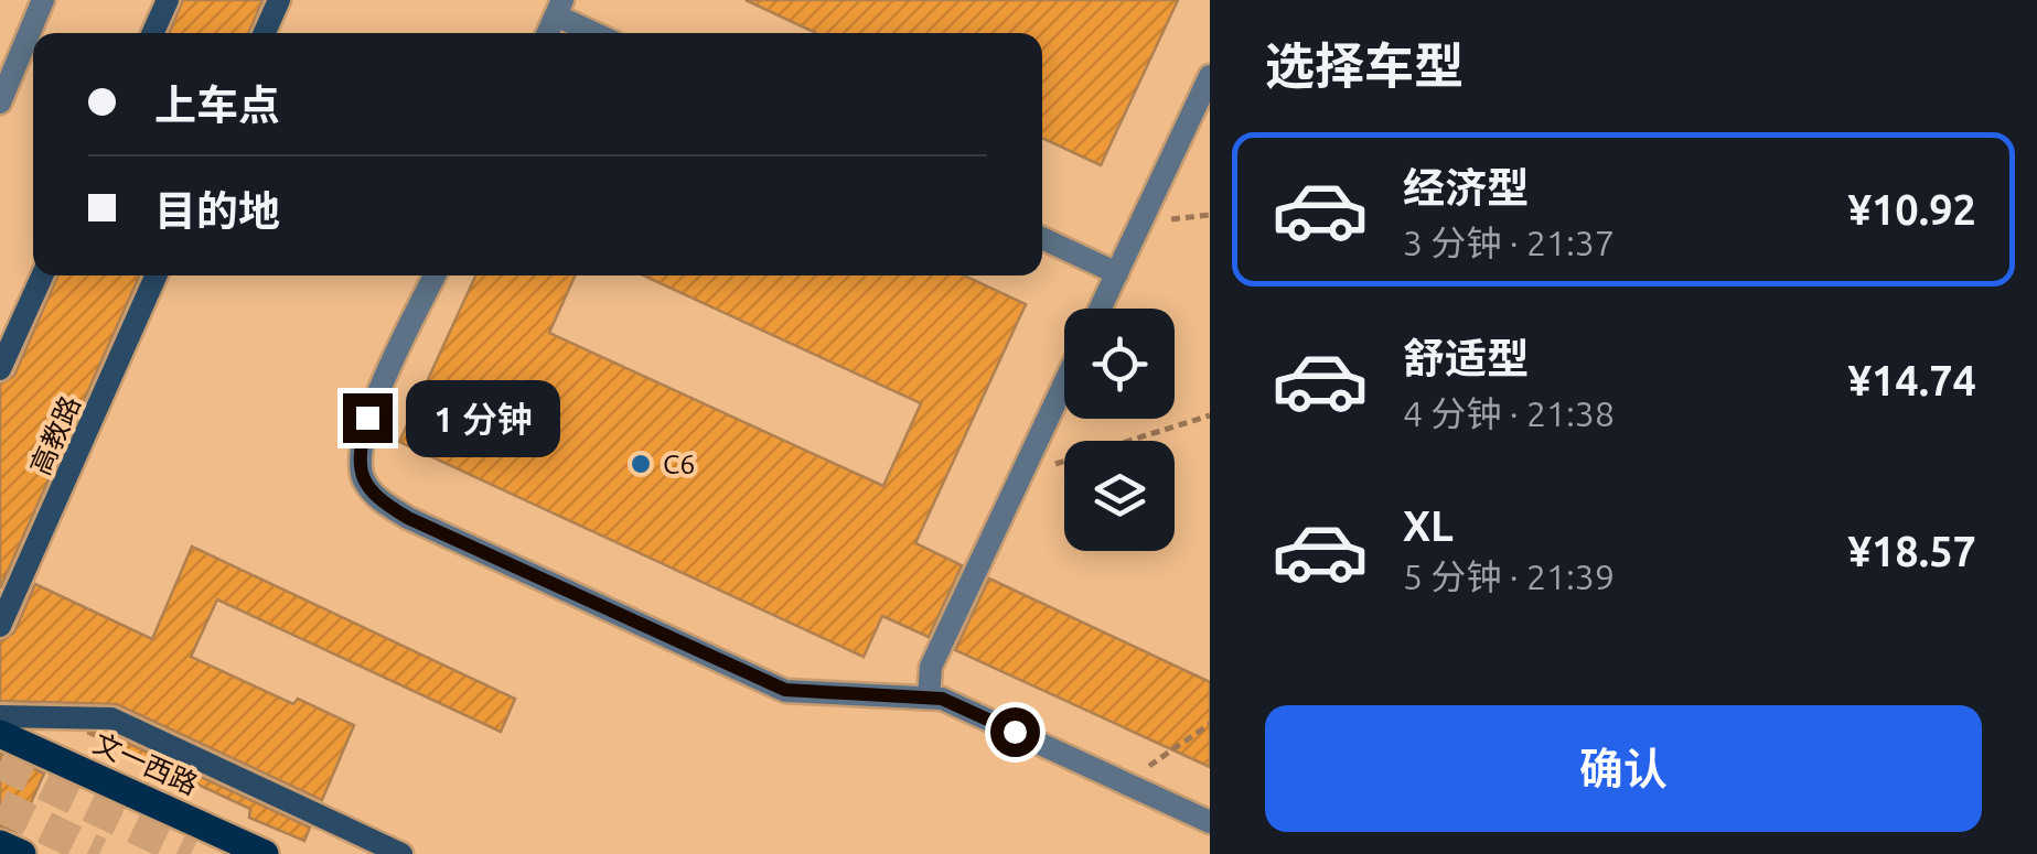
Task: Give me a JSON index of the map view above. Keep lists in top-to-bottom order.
{
  "streets": {
    "main road": ["高教路", "文一西路"]
  },
  "places": ["C6"],
  "page": {
    "heading": "选择车型",
    "banner": ["上车点", "目的地"],
    "list": [
      {
        "name": "经济型",
        "note": "3 分钟 · 21:37",
        "value": "¥10.92"
      },
      {
        "name": "舒适型",
        "note": "4 分钟 · 21:38",
        "value": "¥14.74"
      },
      {
        "name": "XL",
        "note": "5 分钟 · 21:39",
        "value": "¥18.57"
      }
    ],
    "bubble": "1 分钟",
    "buttons": "确认"
  }
}
